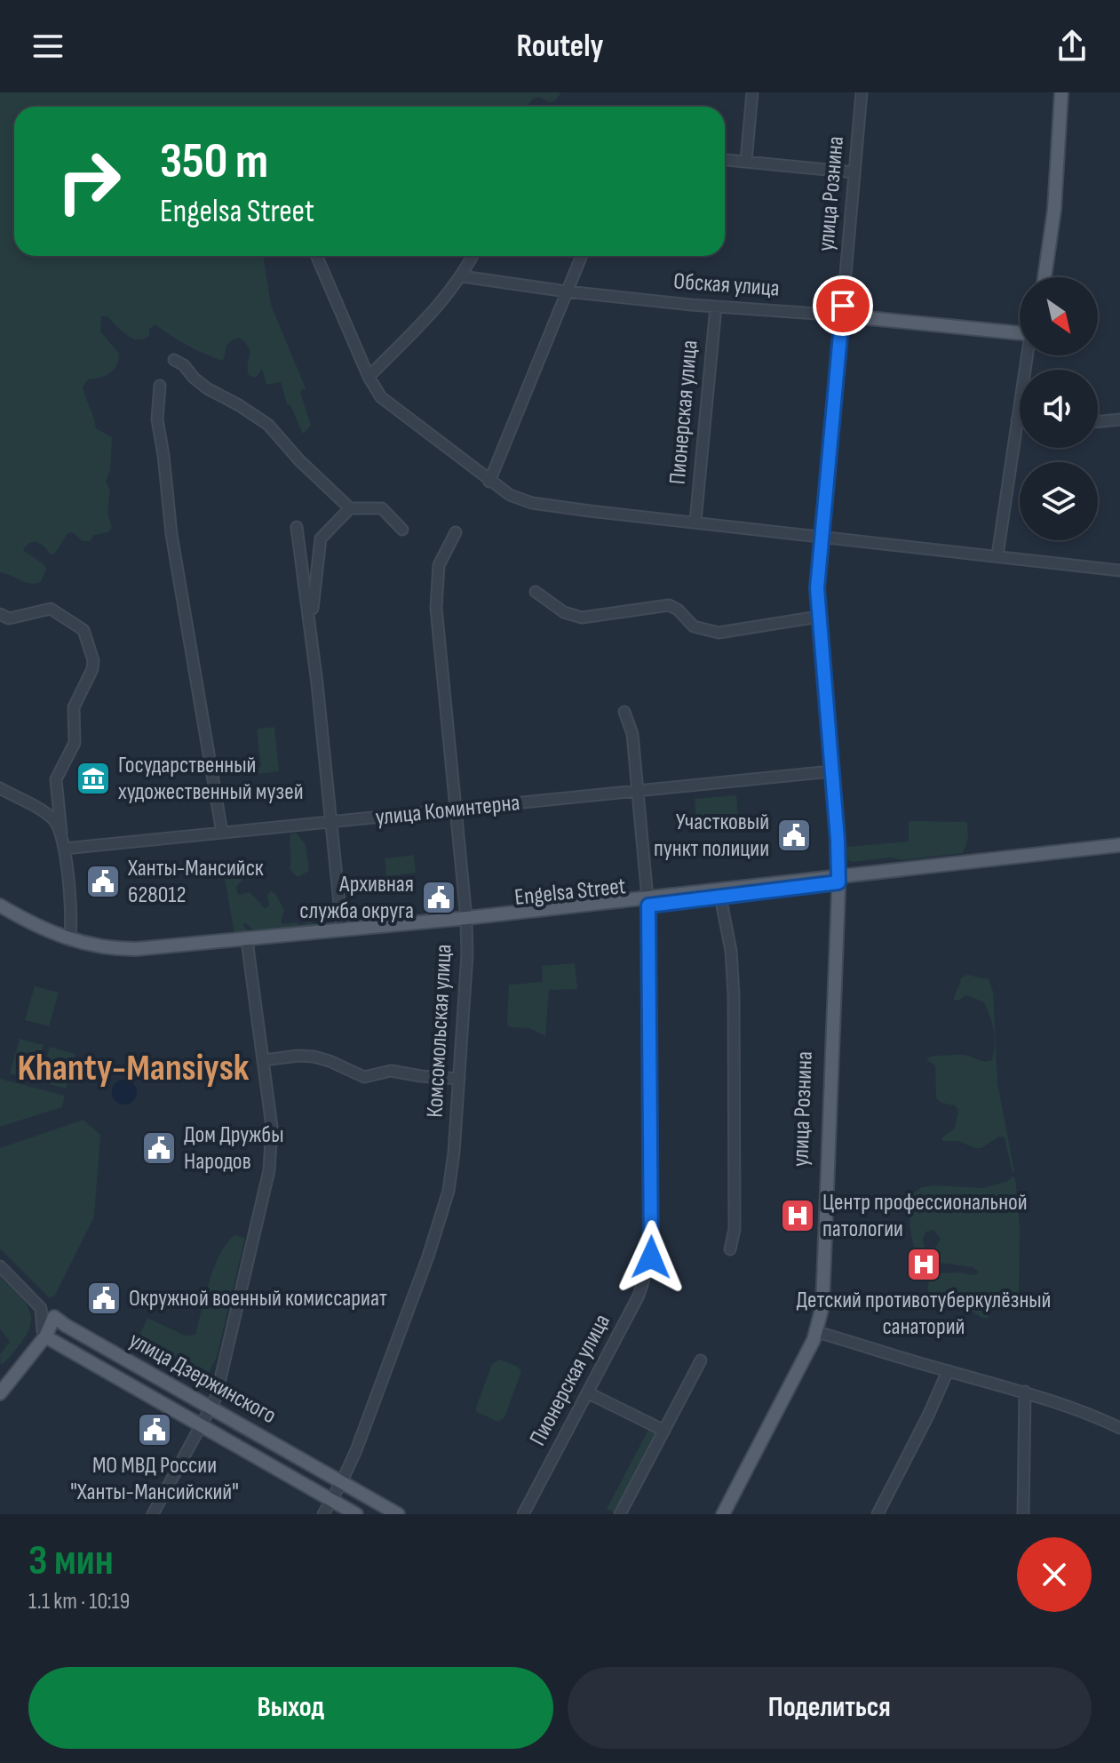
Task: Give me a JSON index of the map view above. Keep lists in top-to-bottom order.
{
  "streets": {
    "main road": [
      "улица Рознина",
      "Обская улица",
      "Engelsa Street",
      "улица Дзержинского"
    ],
    "street": ["Пионерская улица", "улица Коминтерна", "Комсомольская улица"]
  },
  "crossings": [
    ["улица Рознина", "Обская улица"],
    ["улица Рознина", "улица Коминтерна"],
    ["улица Рознина", "Engelsa Street"],
    ["Обская улица", "Пионерская улица"],
    ["Пионерская улица", "улица Коминтерна"],
    ["Пионерская улица", "Engelsa Street"],
    ["улица Коминтерна", "Комсомольская улица"],
    ["Engelsa Street", "Комсомольская улица"],
    ["Комсомольская улица", "улица Дзержинского"]
  ],
  "districts": ["Khanty-Mansiysk"],
  "places": {
    "museum": ["Государственный художественный музей"],
    "public building": [
      "Участковый пункт полиции",
      "Ханты-Мансийск 628012",
      "Архивная служба округа",
      "Дом Дружбы Народов",
      "Окружной военный комиссариат",
      "МО МВД России \"Ханты-Мансийский\""
    ],
    "hospital": ["Центр профессиональной патологии", "Детский противотуберкулёзный санаторий"]
  },
  "north": "bottom right",
  "page": {
    "header": "Routely",
    "turn": ["350 m", "Engelsa Street"],
    "heading": ["3 мин", "1.1 km · 10:19"],
    "buttons": ["Выход", "Поделиться"]
  }
}
